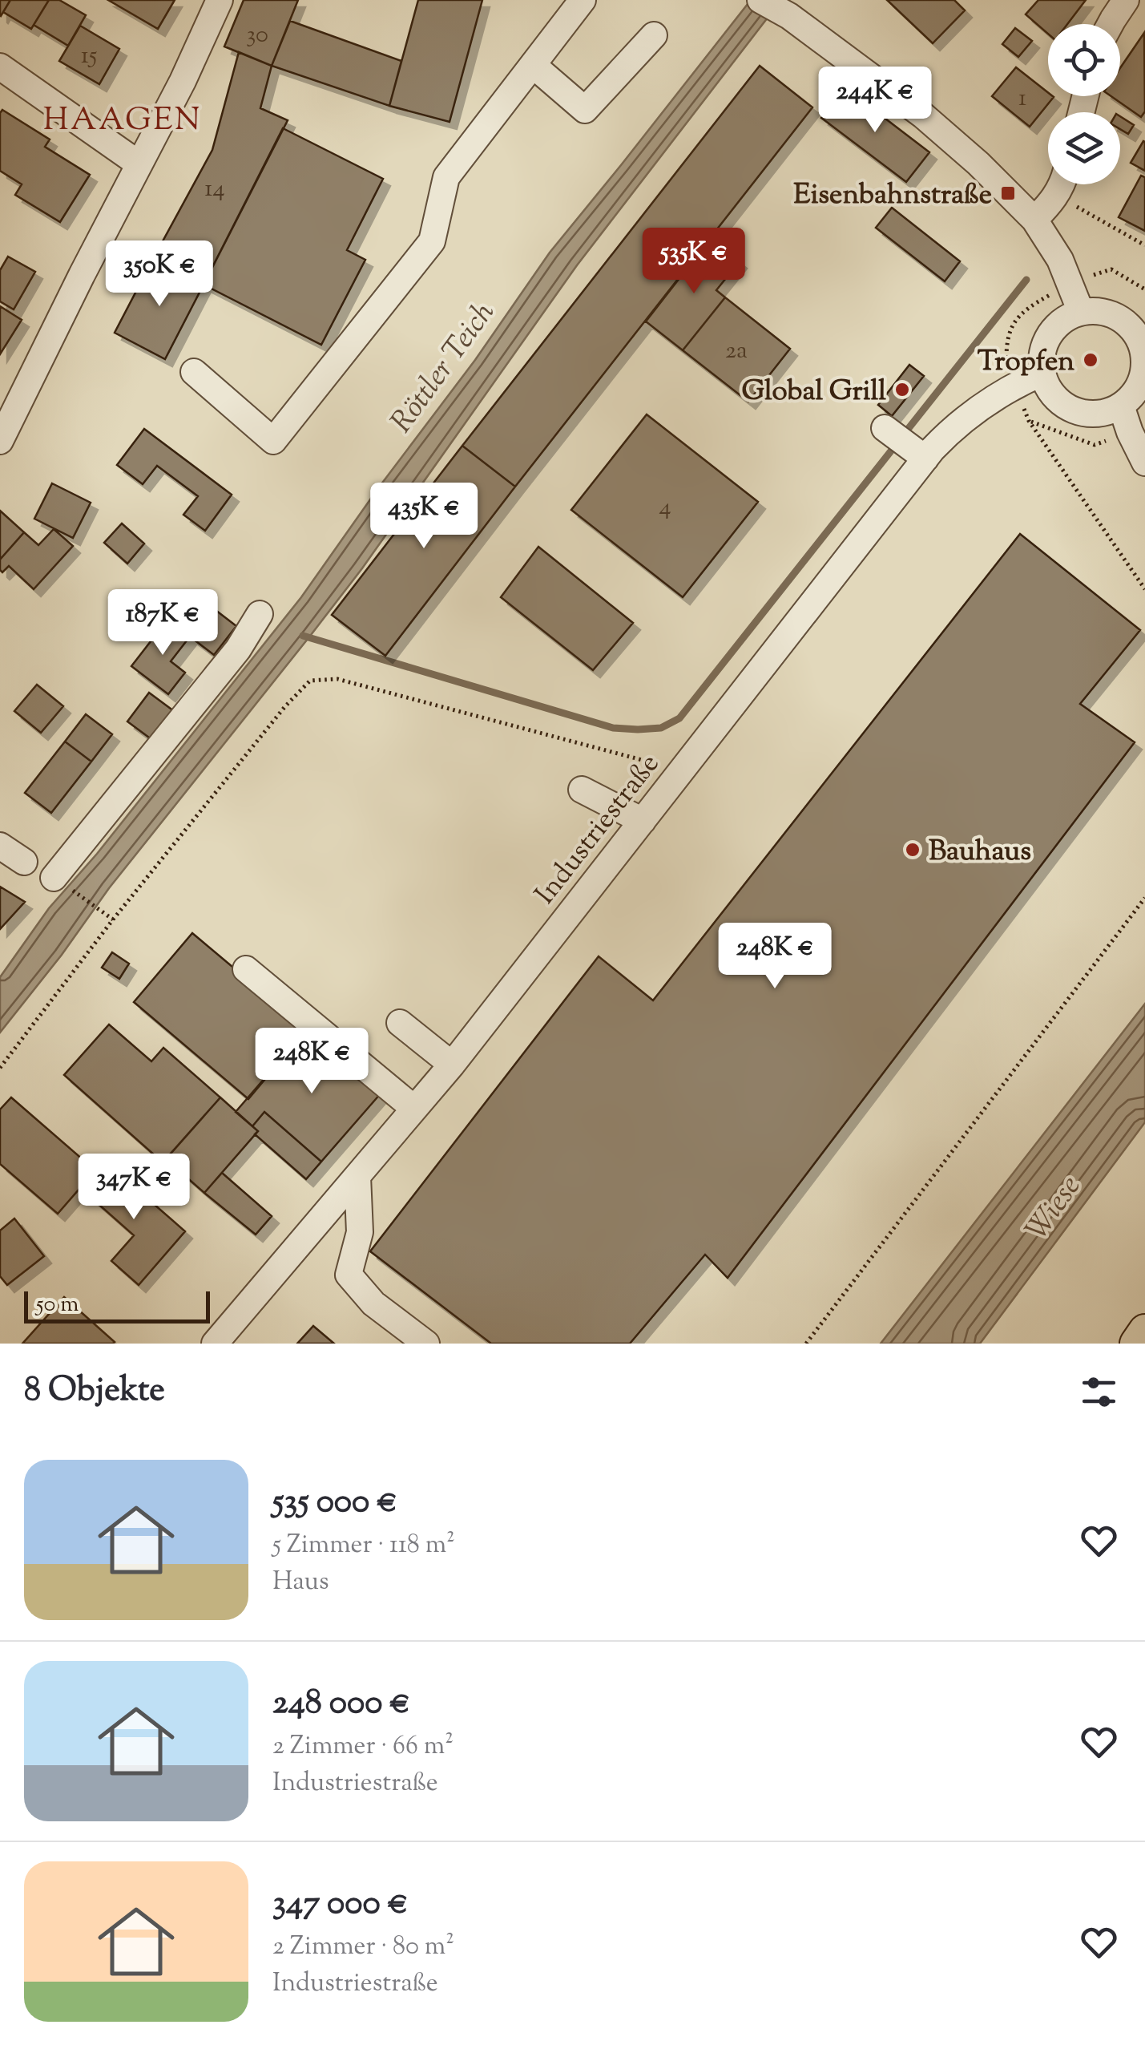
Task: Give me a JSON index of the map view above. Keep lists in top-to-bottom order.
{
  "streets": {
    "street": ["Industriestraße"]
  },
  "districts": ["HAAGEN"],
  "water": ["Röttler Teich", "Wiese"],
  "places": {
    "transit": ["Eisenbahnstraße"],
    "other": ["Tropfen", "Global Grill", "Bauhaus"]
  },
  "house_numbers": [
    "30",
    "15",
    "1",
    "14",
    "2a",
    "4"
  ],
  "scale_bar": "50 m",
  "page": {
    "price": [
      "244K €",
      "535K €",
      "350K €",
      "435K €",
      "187K €",
      "248K €",
      "248K €",
      "347K €"
    ],
    "scale": "50 m",
    "heading": "8 Objekte",
    "list": [
      {
        "name": "535 000 €",
        "note": "5 Zimmer · 118 m² · Haus"
      },
      {
        "name": "248 000 €",
        "note": "2 Zimmer · 66 m² · Industriestraße"
      },
      {
        "name": "347 000 €",
        "note": "2 Zimmer · 80 m² · Industriestraße"
      }
    ]
  }
}
